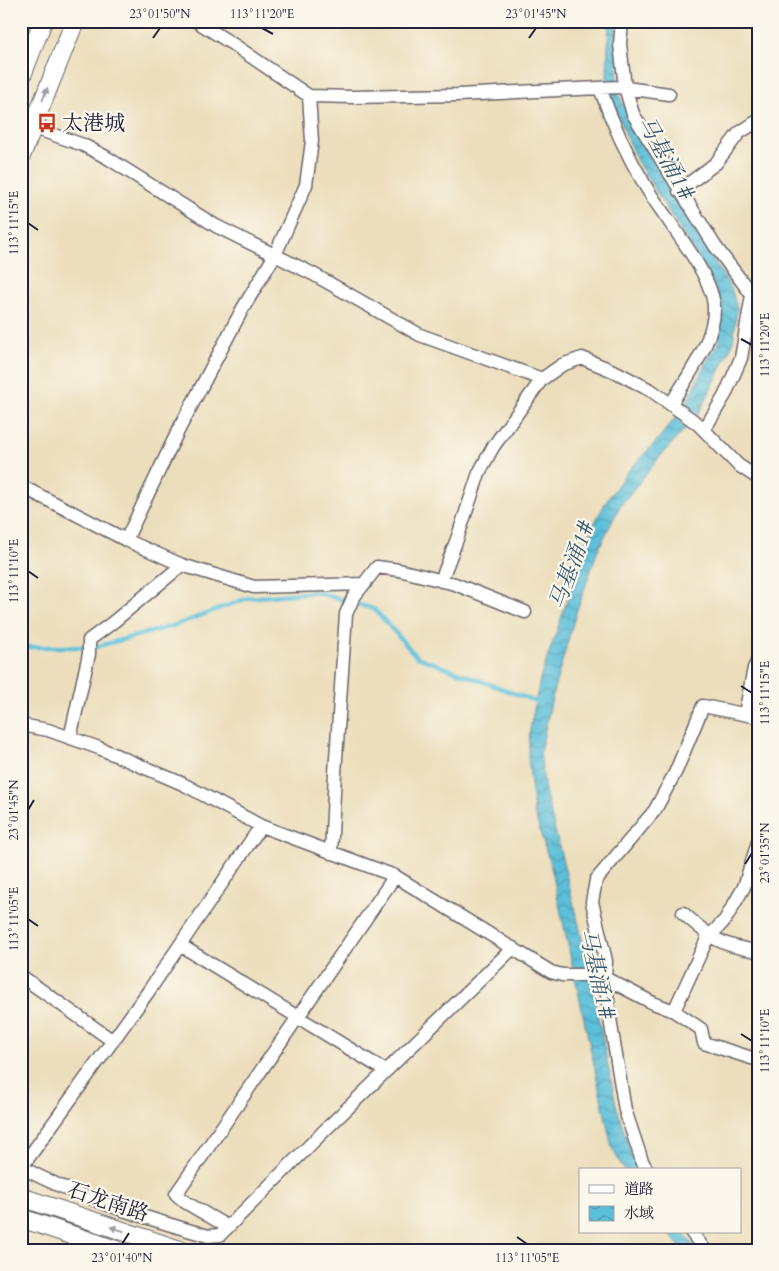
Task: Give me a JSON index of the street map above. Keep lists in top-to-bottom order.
{
  "streets": {
    "main road": ["石龙南路"]
  },
  "water": ["马基涌1#"],
  "places": {
    "bus stop": ["太港城"]
  },
  "legend": ["道路", "水域"],
  "coordinates": [
    "23°01'50\"N",
    "113°11'20\"E",
    "23°01'45\"N",
    "113°11'15\"E",
    "113°11'10\"E",
    "23°01'35\"N",
    "113°11'05\"E",
    "23°01'40\"N"
  ]
}
